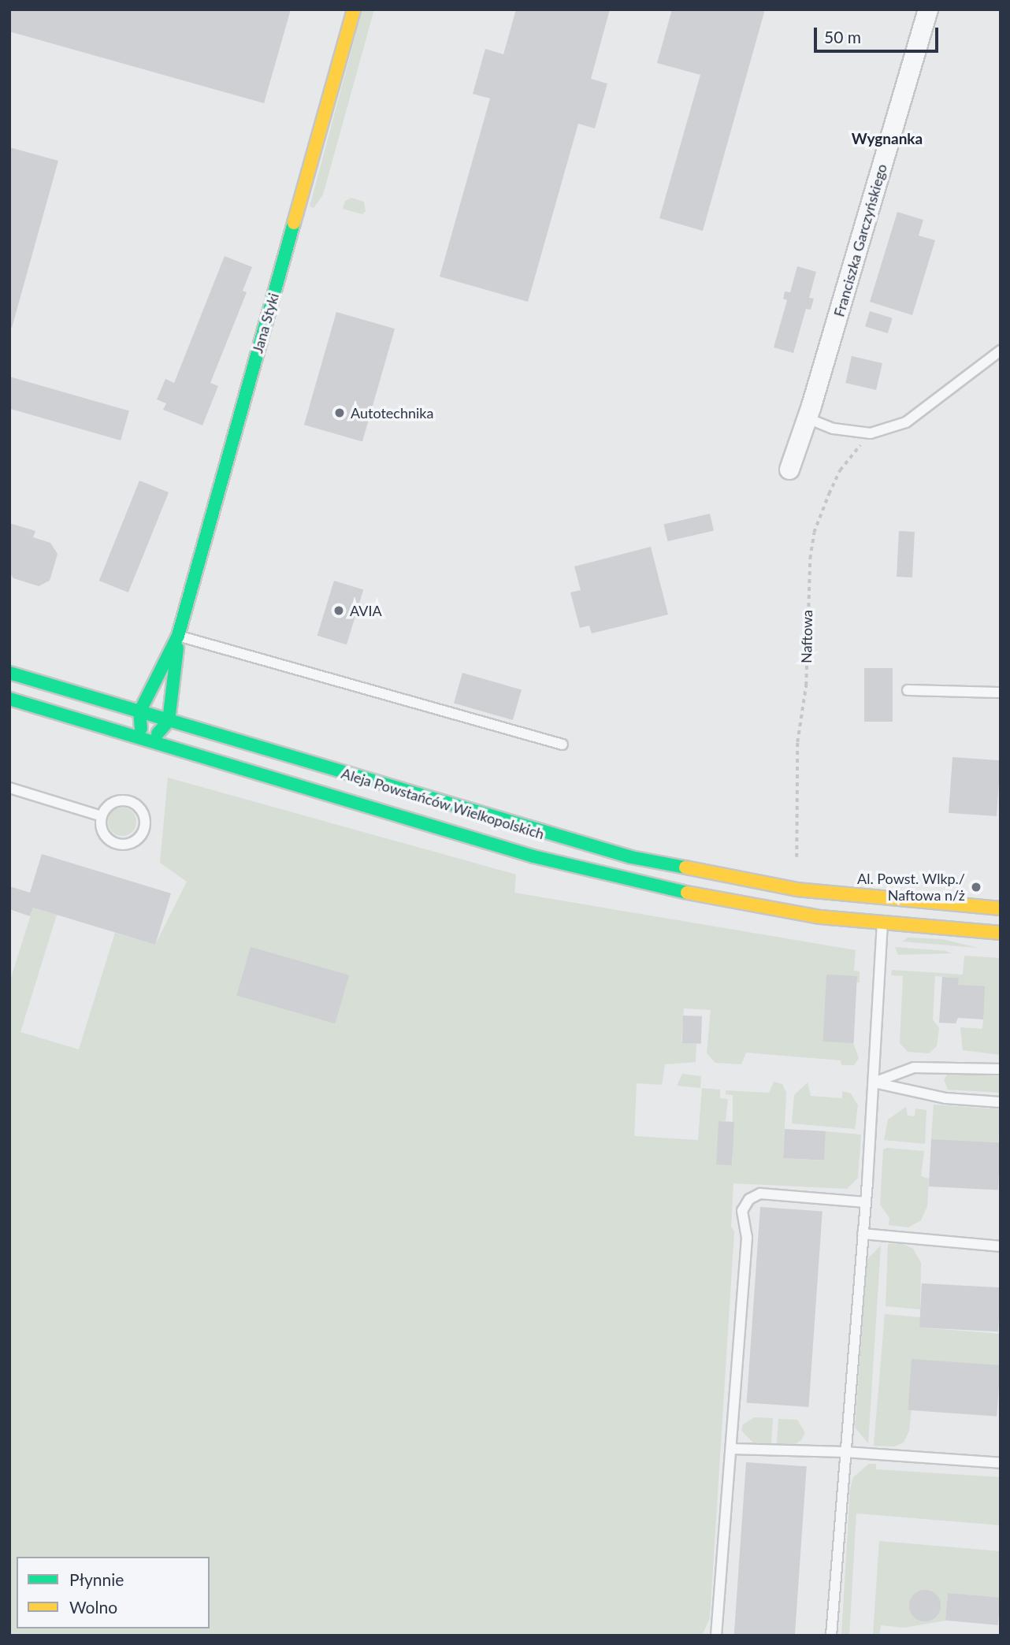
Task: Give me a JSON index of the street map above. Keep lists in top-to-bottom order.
{
  "streets": {
    "main road": ["Jana Styki", "Aleja Powstańców Wielkopolskich"],
    "street": ["Franciszka Garczyńskiego"],
    "path": ["Naftowa"]
  },
  "crossings": [
    ["Jana Styki", "Aleja Powstańców Wielkopolskich"]
  ],
  "districts": ["Wygnanka"],
  "places": ["Autotechnika", "AVIA", "Al. Powst. Wlkp./ Naftowa n/ż"],
  "legend": ["Płynnie", "Wolno"],
  "scale_bar": "50 m"
}
